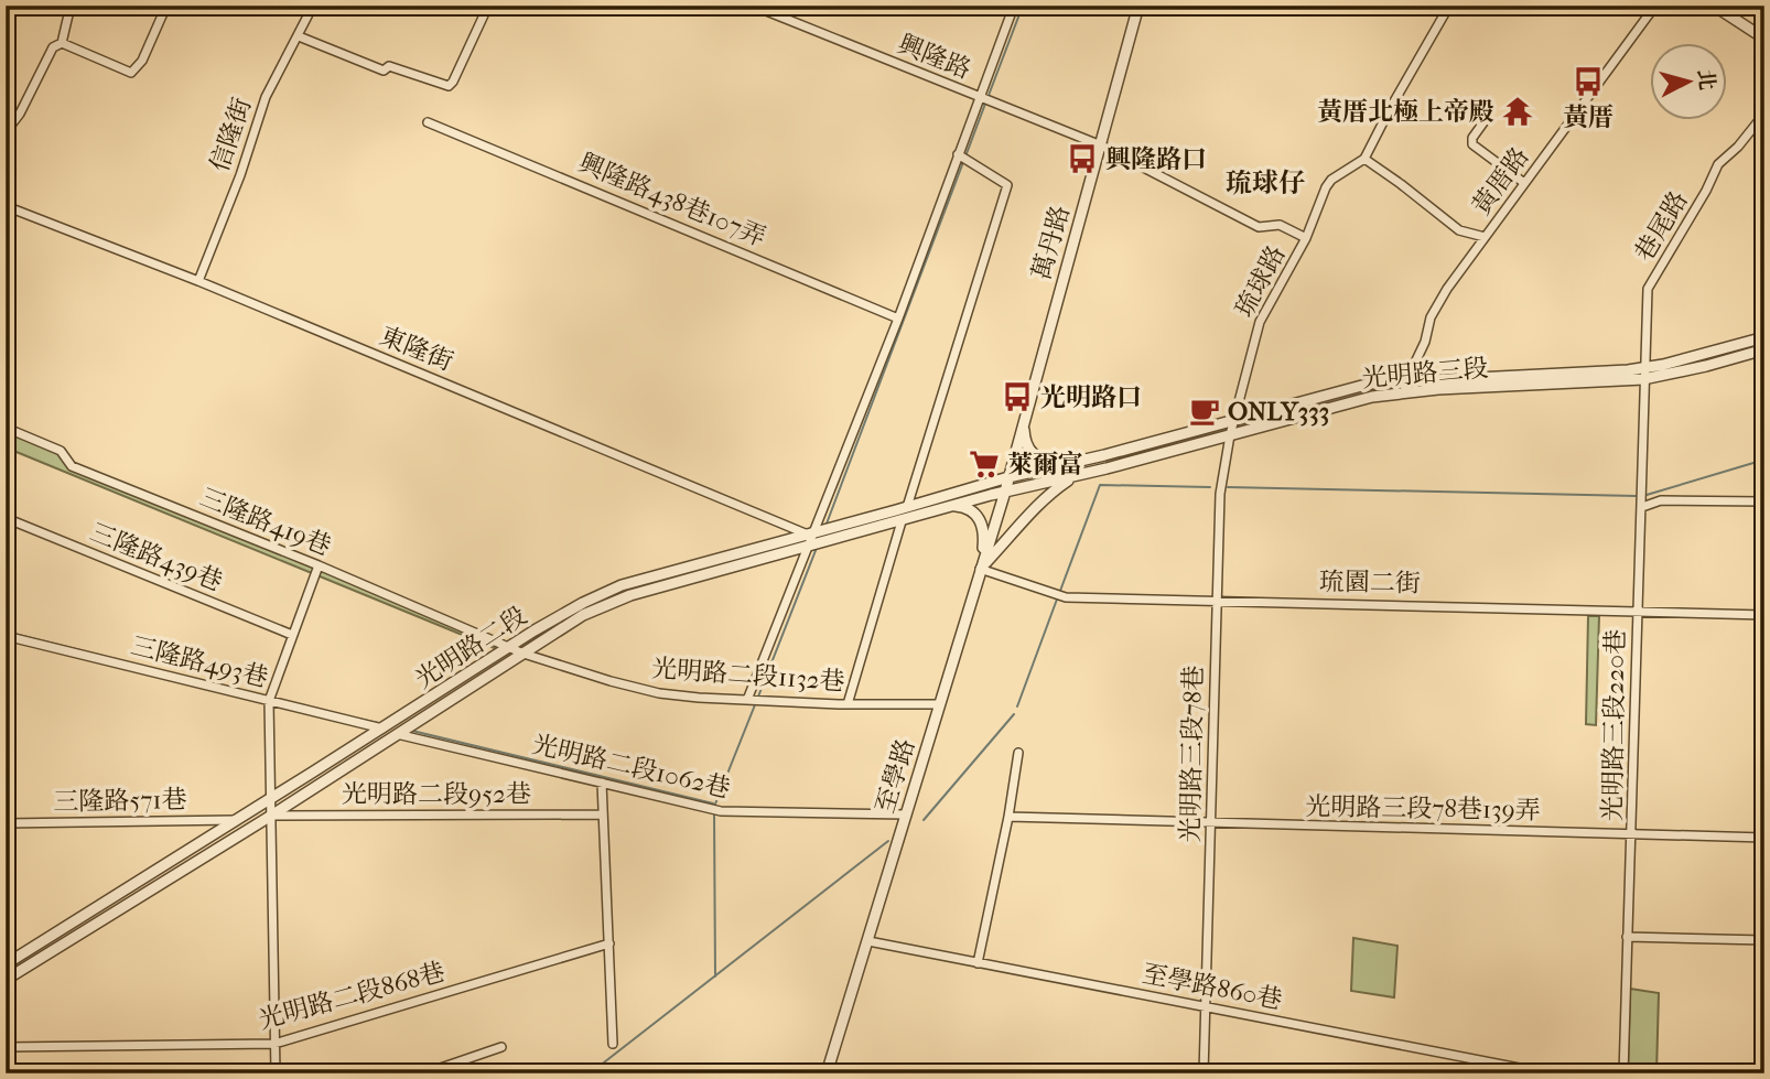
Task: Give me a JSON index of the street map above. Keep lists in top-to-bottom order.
{
  "streets": {
    "street": [
      "興隆路",
      "信隆街",
      "黃厝路",
      "興隆路438巷107弄",
      "巷尾路",
      "萬丹路",
      "琉球路",
      "東隆街",
      "光明路三段",
      "三隆路419巷",
      "三隆路439巷",
      "琉園二街",
      "光明路二段",
      "三隆路493巷",
      "光明路二段1132巷",
      "光明路三段220巷",
      "光明路三段78巷",
      "光明路二段1062巷",
      "至學路",
      "光明路二段952巷",
      "三隆路571巷",
      "光明路三段78巷139弄",
      "至學路860巷",
      "光明路二段868巷"
    ]
  },
  "crossings": [
    ["興隆路", "萬丹路"],
    ["興隆路", "琉球路"],
    ["信隆街", "東隆街"],
    ["黃厝路", "光明路三段"],
    ["巷尾路", "光明路三段"],
    ["巷尾路", "光明路三段220巷"],
    ["萬丹路", "琉球路"],
    ["萬丹路", "光明路三段"],
    ["萬丹路", "光明路二段"],
    ["萬丹路", "至學路"],
    ["琉球路", "光明路三段"],
    ["琉球路", "光明路三段78巷"],
    ["東隆街", "光明路二段"],
    ["光明路三段", "光明路二段"],
    ["光明路三段", "光明路三段220巷"],
    ["光明路三段", "光明路三段78巷"],
    ["光明路三段", "至學路"],
    ["三隆路419巷", "光明路二段"],
    ["三隆路419巷", "光明路二段1132巷"],
    ["琉園二街", "光明路三段220巷"],
    ["琉園二街", "光明路三段78巷"],
    ["琉園二街", "至學路"],
    ["光明路二段", "三隆路493巷"],
    ["光明路二段", "光明路二段1132巷"],
    ["光明路二段", "光明路二段1062巷"],
    ["光明路二段", "至學路"],
    ["光明路二段", "光明路二段952巷"],
    ["光明路二段", "三隆路571巷"],
    ["光明路二段1132巷", "至學路"],
    ["光明路三段220巷", "光明路三段78巷139弄"],
    ["光明路三段78巷", "光明路三段78巷139弄"],
    ["光明路三段78巷", "至學路860巷"],
    ["光明路二段1062巷", "至學路"],
    ["至學路", "至學路860巷"]
  ],
  "districts": ["琉球仔"],
  "places": {
    "bus stop": ["黃厝", "興隆路口", "光明路口"],
    "temple": ["黃厝北極上帝殿"],
    "cafe": ["ONLY333"],
    "supermarket": ["萊爾富"]
  },
  "north": "right"
}
